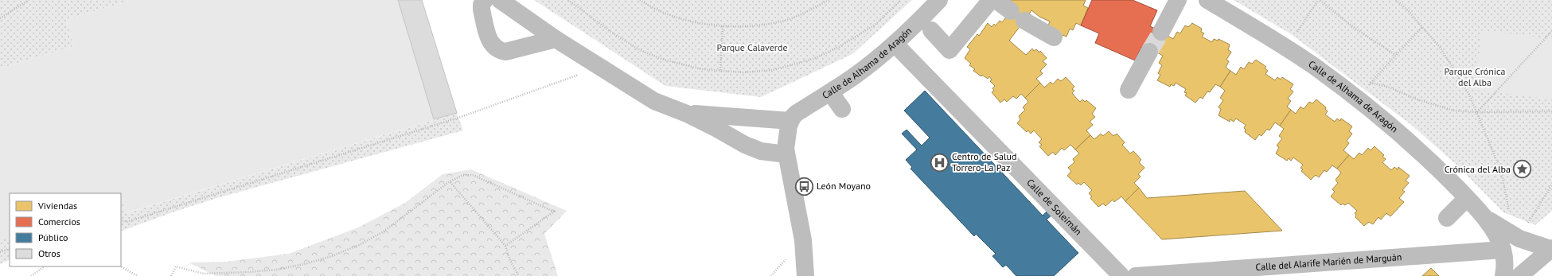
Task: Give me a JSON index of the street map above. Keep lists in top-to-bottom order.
{
  "streets": {
    "street": ["Calle de Alhama de Aragón", "Calle de Soleimán", "Calle del Alarife Marién de Marguán"]
  },
  "crossings": [
    ["Calle de Alhama de Aragón", "Calle de Soleimán"],
    ["Calle de Alhama de Aragón", "Calle del Alarife Marién de Marguán"],
    ["Calle de Soleimán", "Calle del Alarife Marién de Marguán"]
  ],
  "parks": ["Parque Calaverde", "Parque Crónica del Alba"],
  "places": {
    "hospital": ["Centro de Salud Torrero-La Paz"],
    "place": ["Crónica del Alba"],
    "bus stop": ["León Moyano"]
  },
  "legend": [
    "Viviendas",
    "Comercios",
    "Público",
    "Otros"
  ]
}
